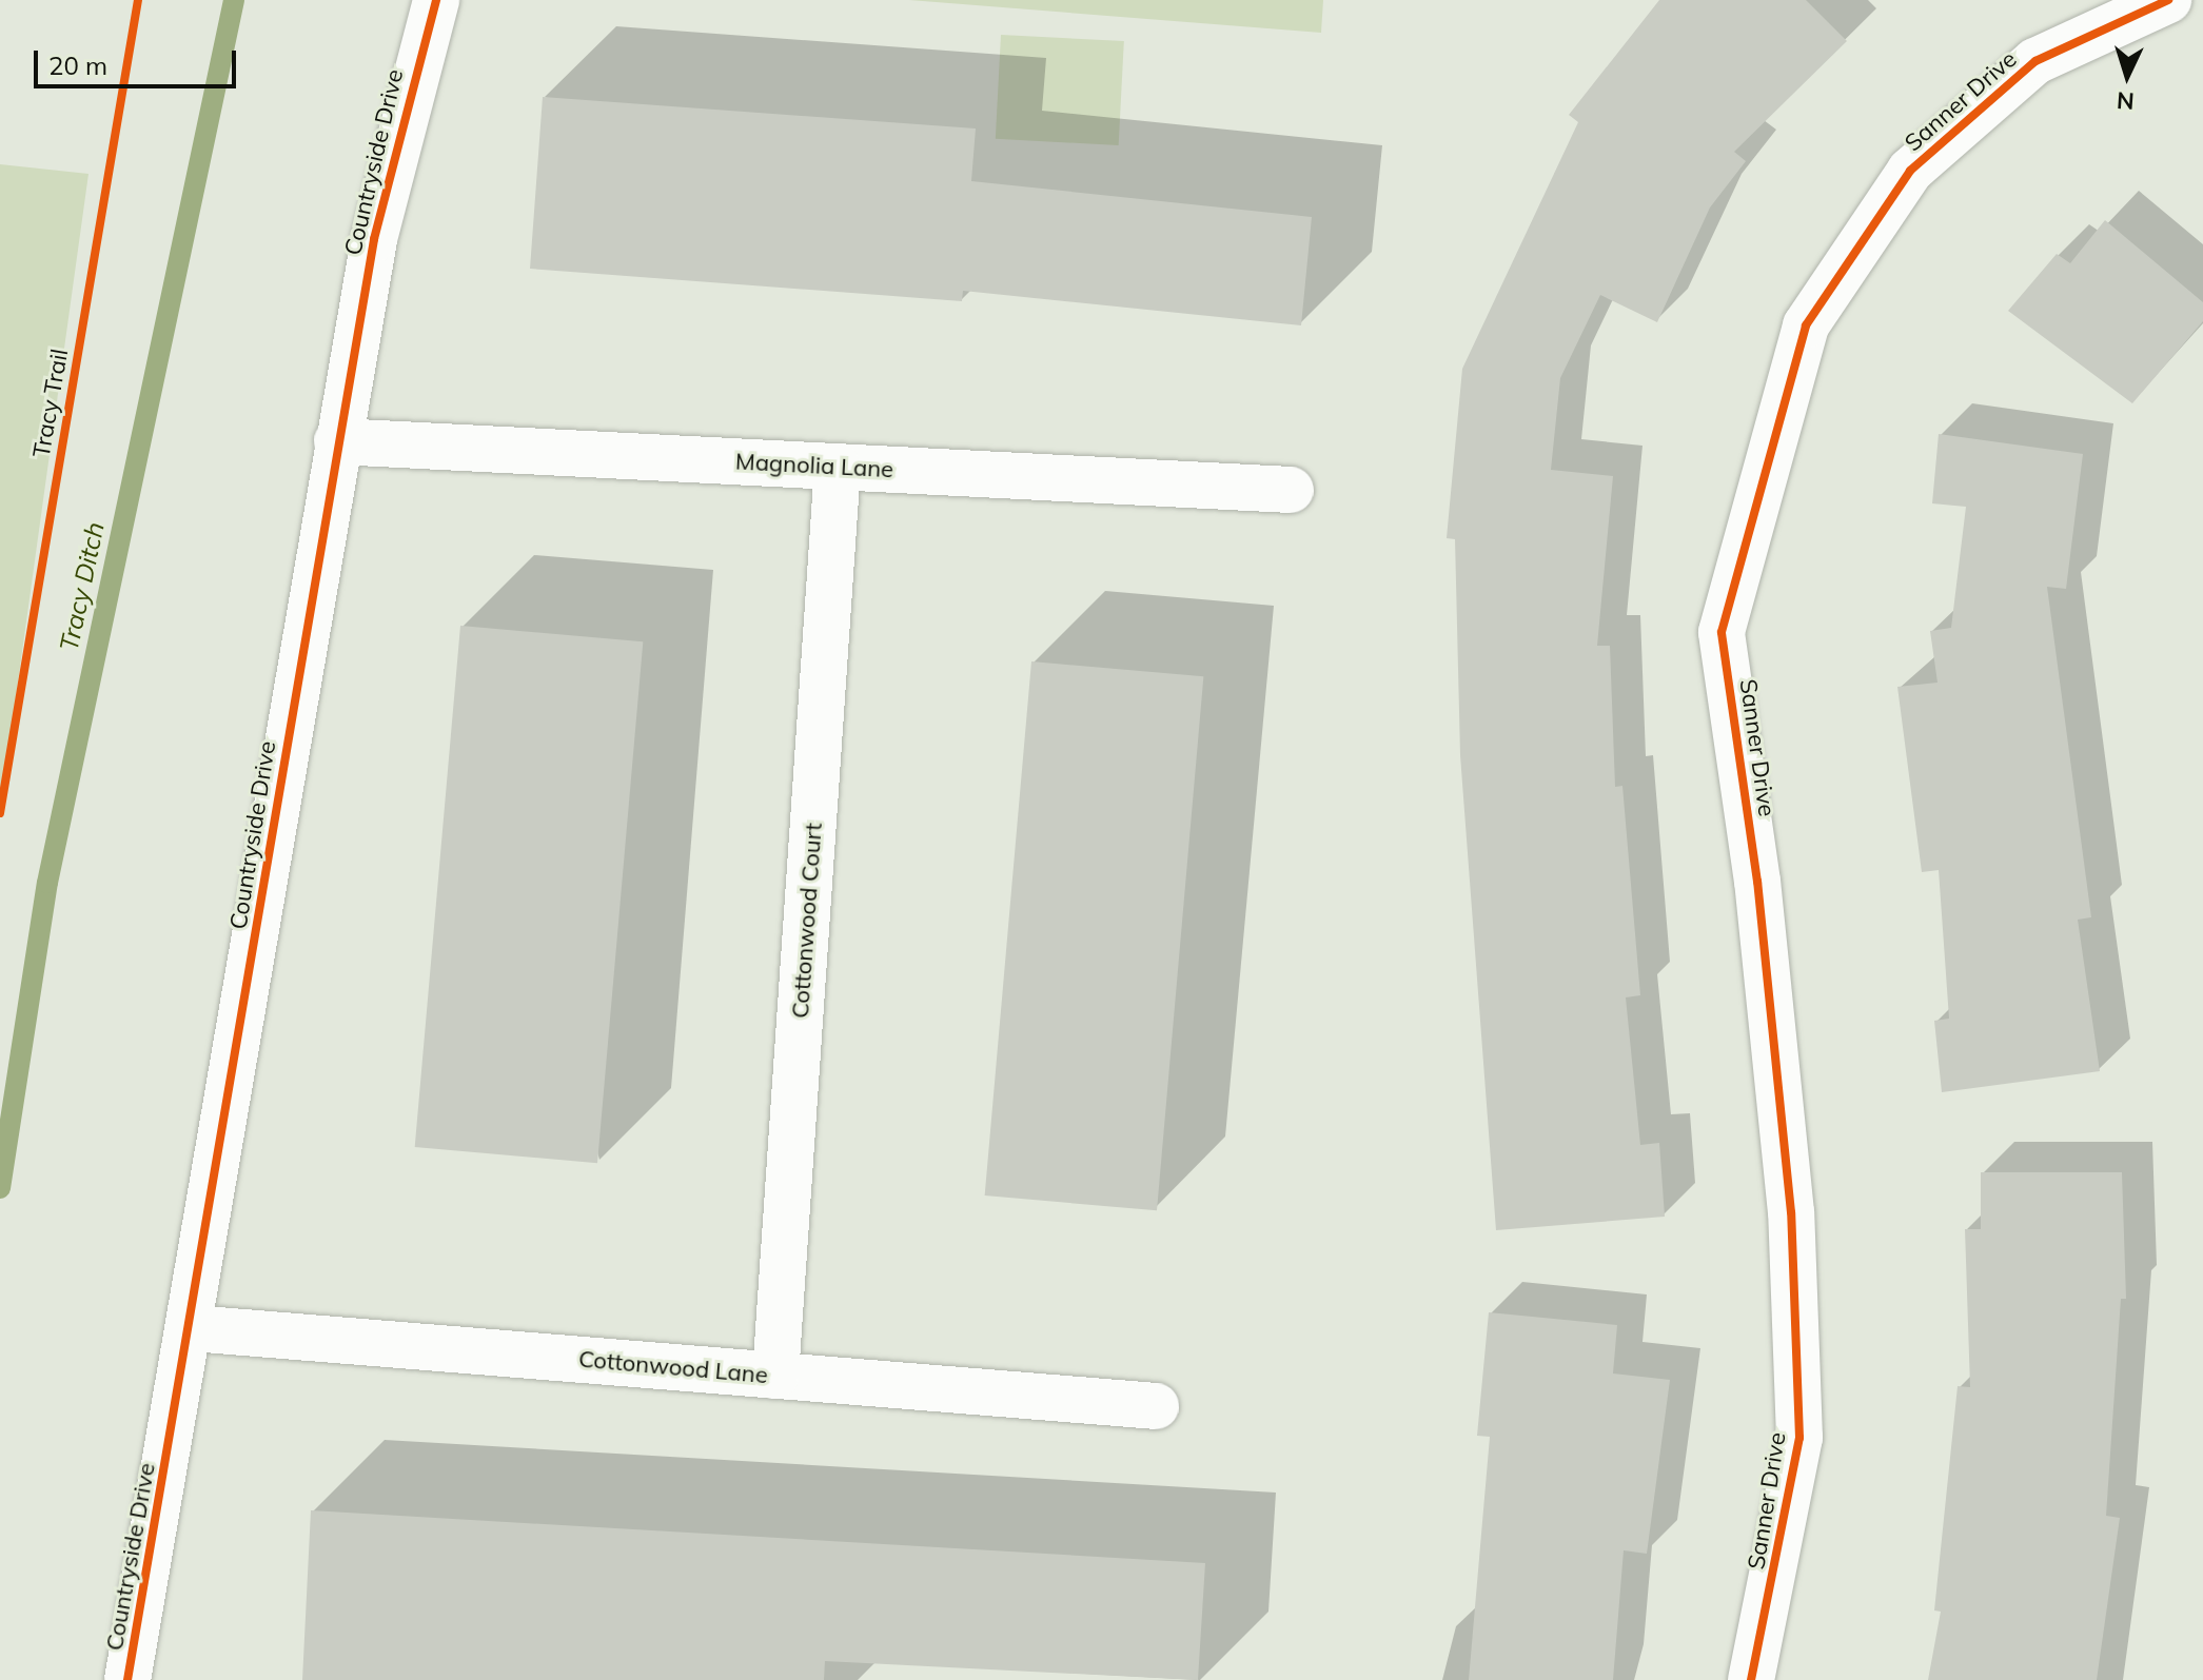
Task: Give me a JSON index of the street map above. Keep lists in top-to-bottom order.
{
  "streets": {
    "street": [
      "Sanner Drive",
      "Countryside Drive",
      "Magnolia Lane",
      "Cottonwood Court",
      "Cottonwood Lane"
    ],
    "cycle path": ["Tracy Trail"]
  },
  "crossings": [
    ["Countryside Drive", "Magnolia Lane"],
    ["Countryside Drive", "Cottonwood Lane"],
    ["Magnolia Lane", "Cottonwood Court"],
    ["Cottonwood Court", "Cottonwood Lane"]
  ],
  "water": ["Tracy Ditch"],
  "scale_bar": "20 m",
  "north": "bottom"
}
